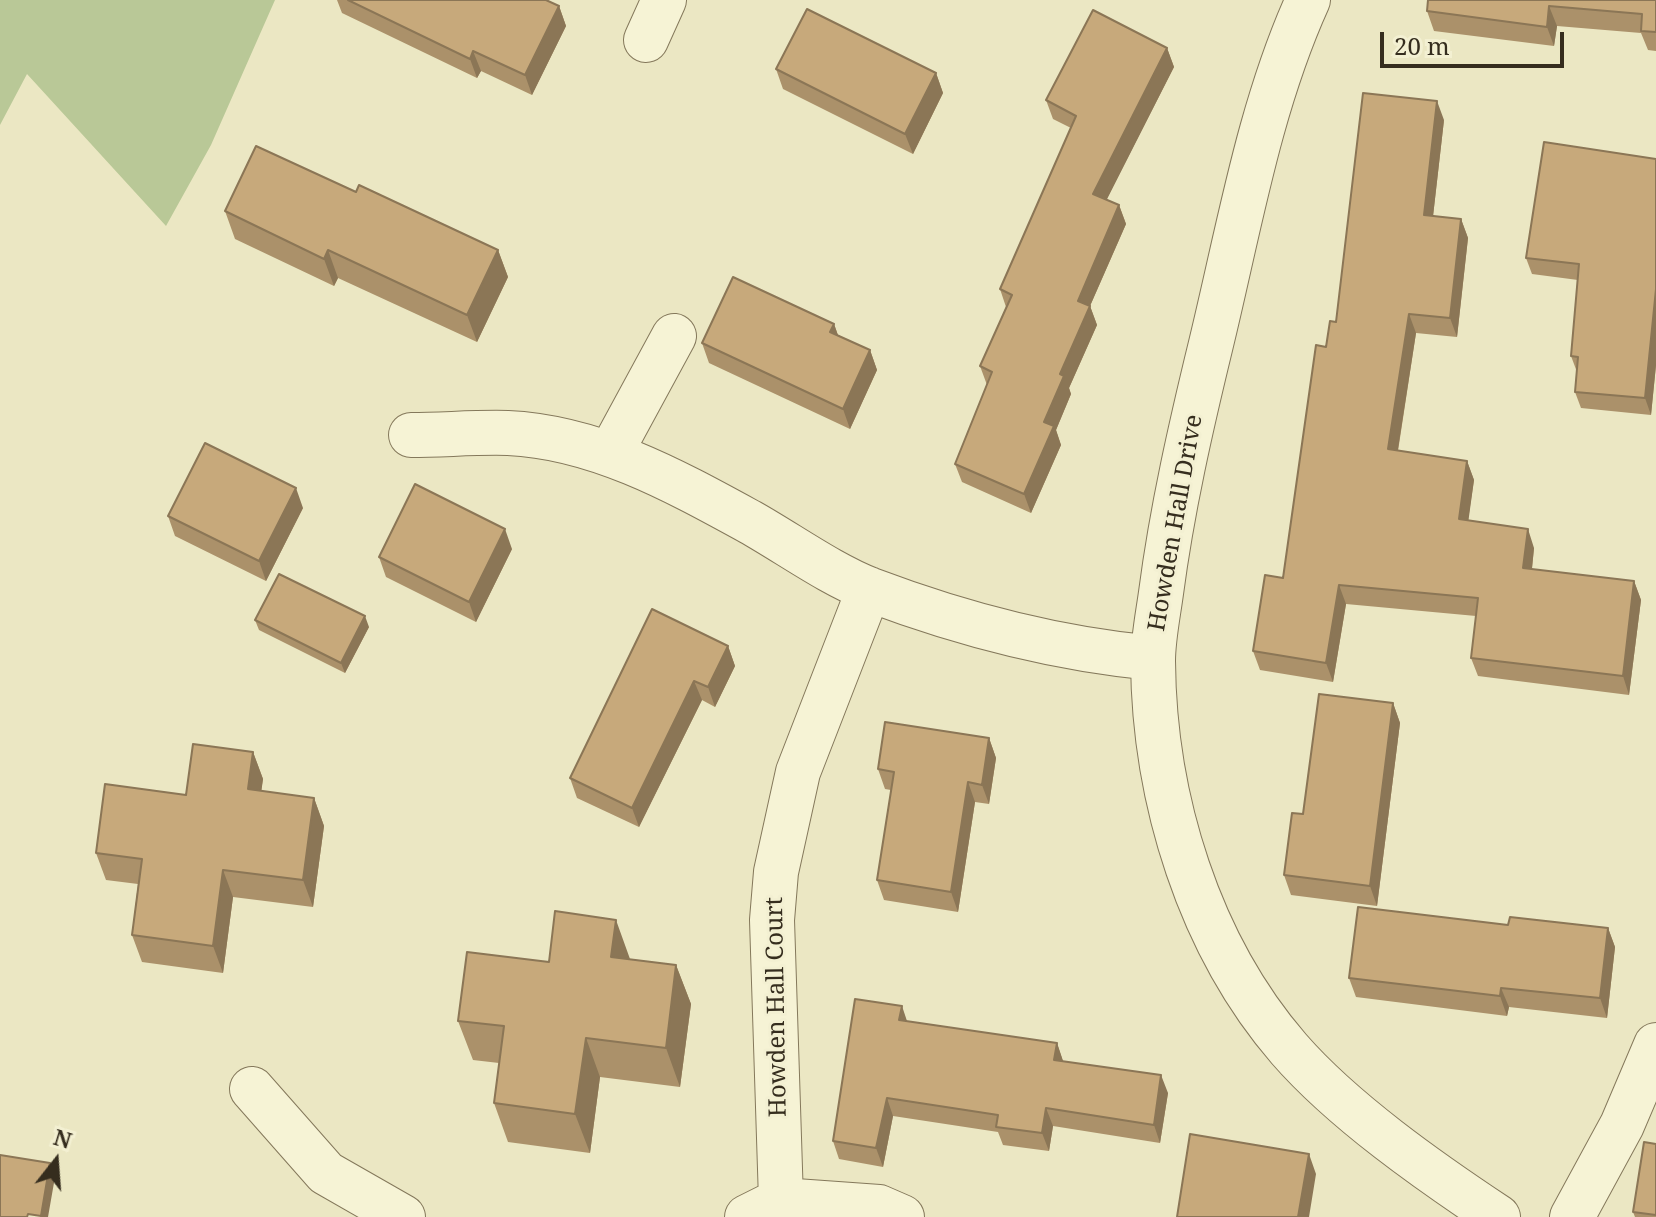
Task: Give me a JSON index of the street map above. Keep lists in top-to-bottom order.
{
  "streets": {
    "street": ["Howden Hall Drive", "Howden Hall Court"]
  },
  "scale_bar": "20 m",
  "north": "top"
}
